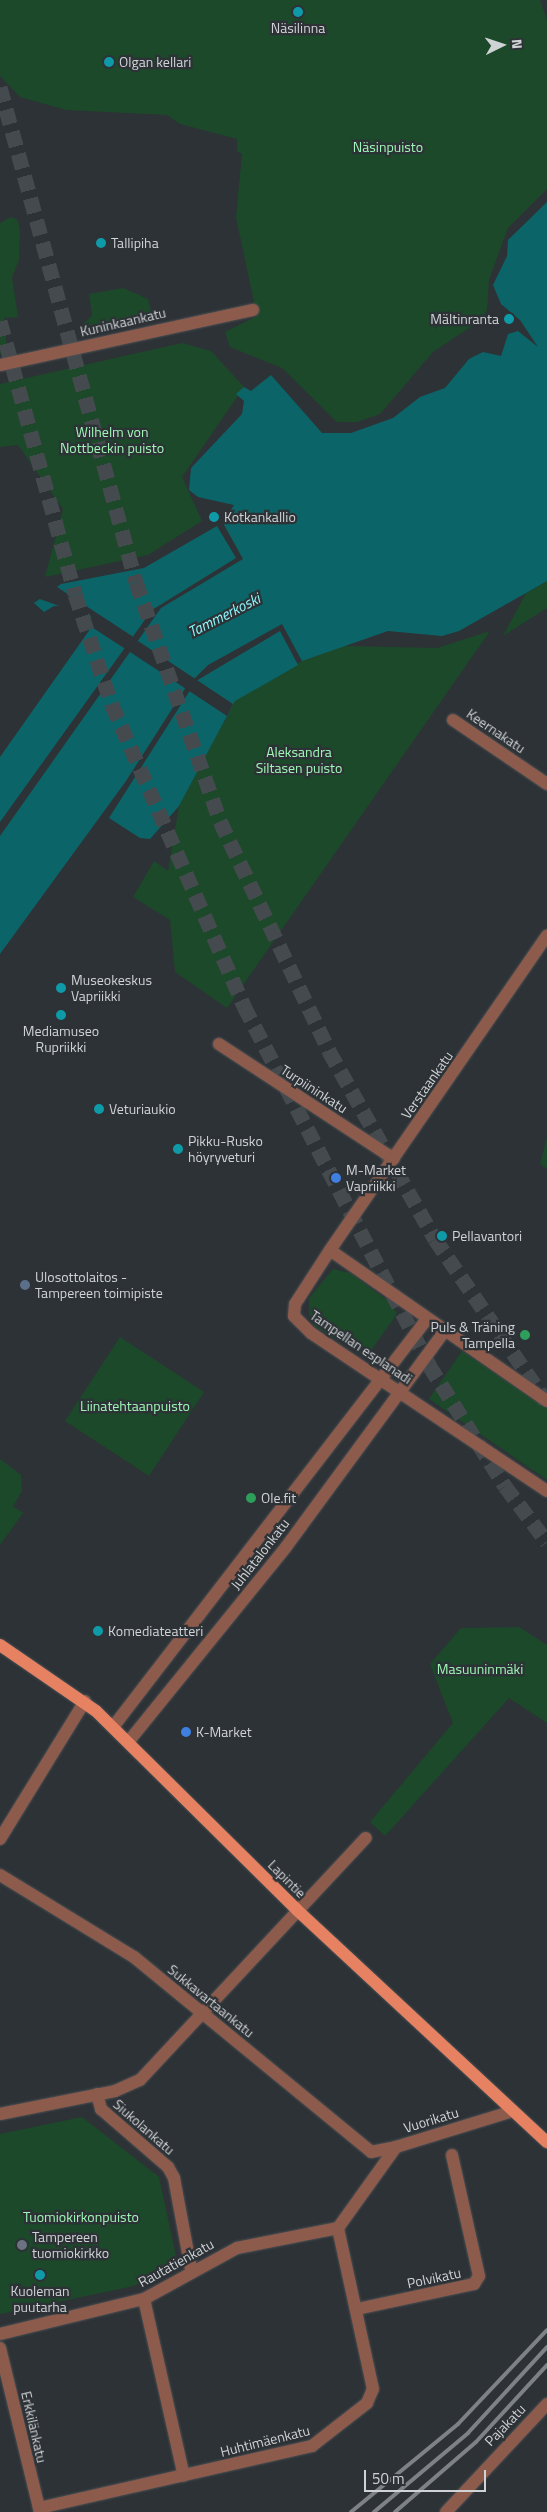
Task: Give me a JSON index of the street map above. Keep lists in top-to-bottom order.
{
  "streets": {
    "main road": ["Lapintie"],
    "street": [
      "Kuninkaankatu",
      "Keernakatu",
      "Verstaankatu",
      "Turpiininkatu",
      "Tampellan esplanadi",
      "Juhlatalonkatu",
      "Sukkavartaankatu",
      "Vuorikatu",
      "Siukolankatu",
      "Rautatienkatu",
      "Polvikatu",
      "Pajakatu",
      "Erkkilänkatu",
      "Huhtimäenkatu"
    ]
  },
  "crossings": [
    ["Verstaankatu", "Turpiininkatu"],
    ["Verstaankatu", "Tampellan esplanadi"],
    ["Tampellan esplanadi", "Juhlatalonkatu"],
    ["Juhlatalonkatu", "Lapintie"],
    ["Lapintie", "Vuorikatu"],
    ["Sukkavartaankatu", "Vuorikatu"],
    ["Vuorikatu", "Rautatienkatu"],
    ["Vuorikatu", "Huhtimäenkatu"],
    ["Siukolankatu", "Rautatienkatu"],
    ["Rautatienkatu", "Huhtimäenkatu"],
    ["Polvikatu", "Huhtimäenkatu"],
    ["Erkkilänkatu", "Huhtimäenkatu"]
  ],
  "water": ["Tammerkoski"],
  "parks": [
    "Näsinpuisto",
    "Wilhelm von Nottbeckin puisto",
    "Aleksandra Siltasen puisto",
    "Liinatehtaanpuisto",
    "Masuuninmäki",
    "Tuomiokirkonpuisto"
  ],
  "places": [
    "Näsilinna",
    "Olgan kellari",
    "Tallipiha",
    "Mältinranta",
    "Kotkankallio",
    "Museokeskus Vapriikki",
    "Mediamuseo Rupriikki",
    "Veturiaukio",
    "Pikku-Rusko höyryveturi",
    "M-Market Vapriikki",
    "Pellavantori",
    "Ulosottolaitos - Tampereen toimipiste",
    "Puls & Träning Tampella",
    "Ole.fit",
    "Komediateatteri",
    "K-Market",
    "Tampereen tuomiokirkko",
    "Kuoleman puutarha"
  ],
  "scale_bar": "50 m",
  "north": "right"
}
